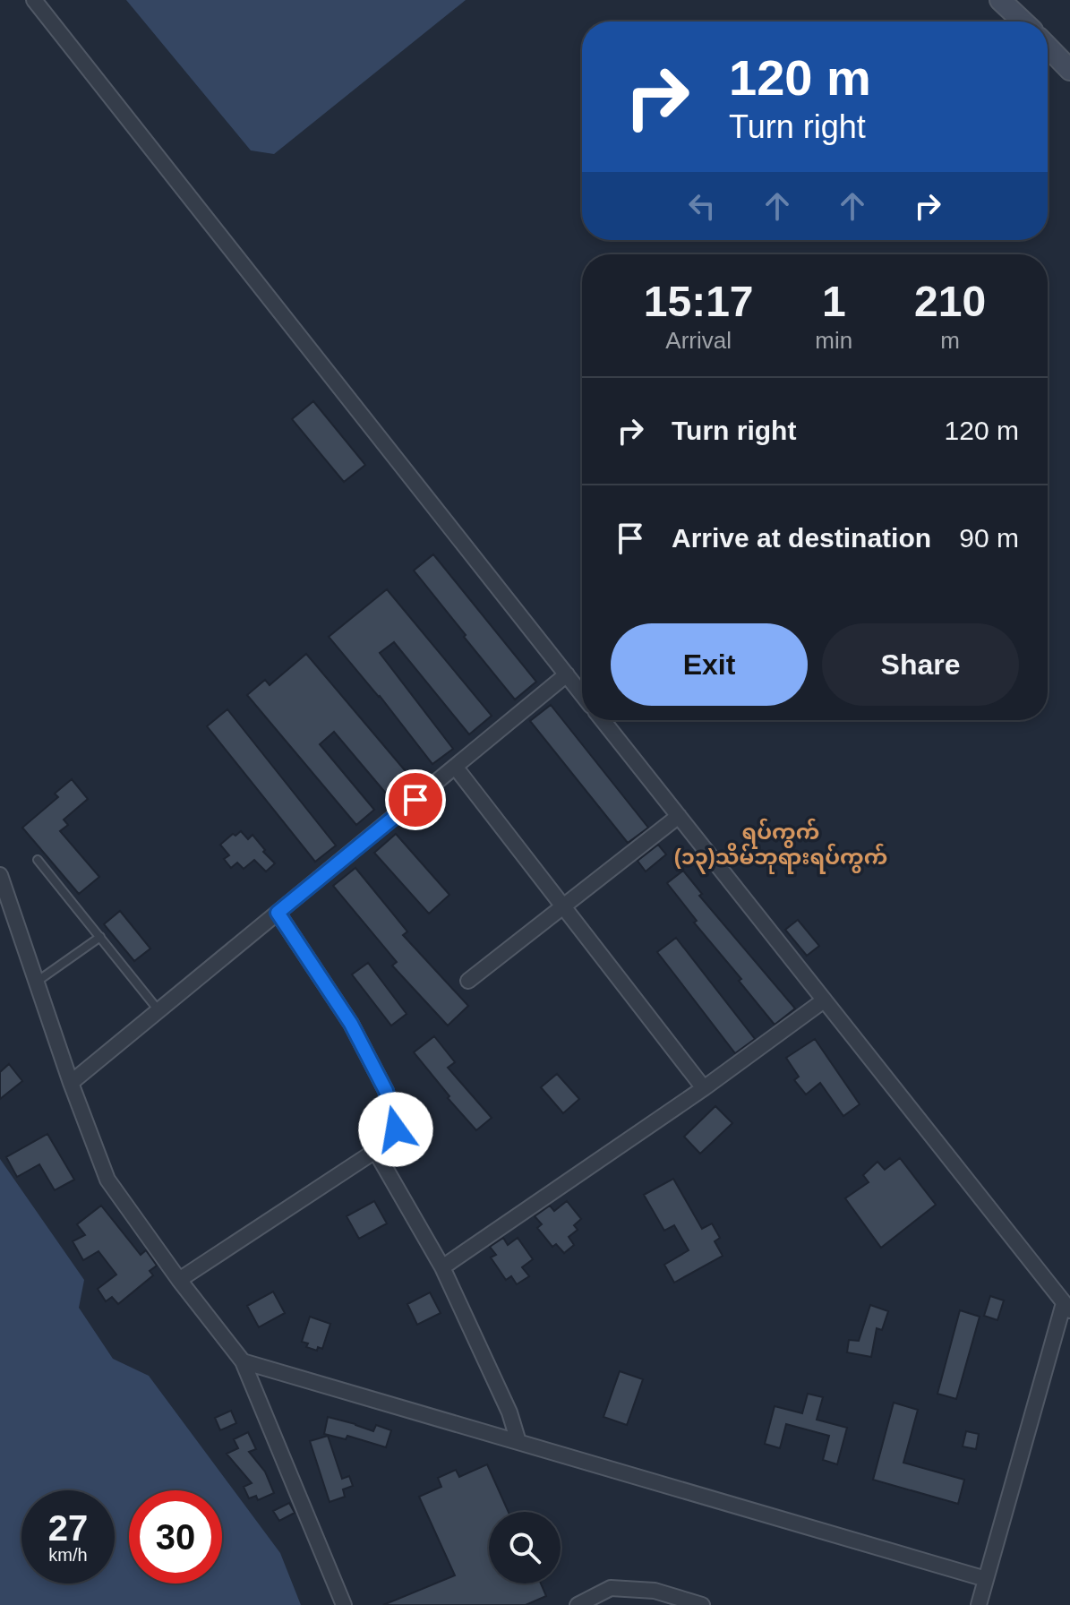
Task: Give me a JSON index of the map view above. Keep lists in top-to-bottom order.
{
  "districts": ["ရပ်ကွက် (၁၃)သိမ်ဘုရားရပ်ကွက်"],
  "page": {
    "turn": ["120 m", "Turn right"],
    "eta": [
      "15:17",
      "Arrival",
      "1",
      "min",
      "210",
      "m"
    ],
    "list": [
      {
        "name": "Turn right",
        "value": "120 m"
      },
      {
        "name": "Arrive at destination",
        "value": "90 m"
      }
    ],
    "buttons": ["Exit", "Share"],
    "speed": "27 km/h",
    "limit": "30"
  }
}
